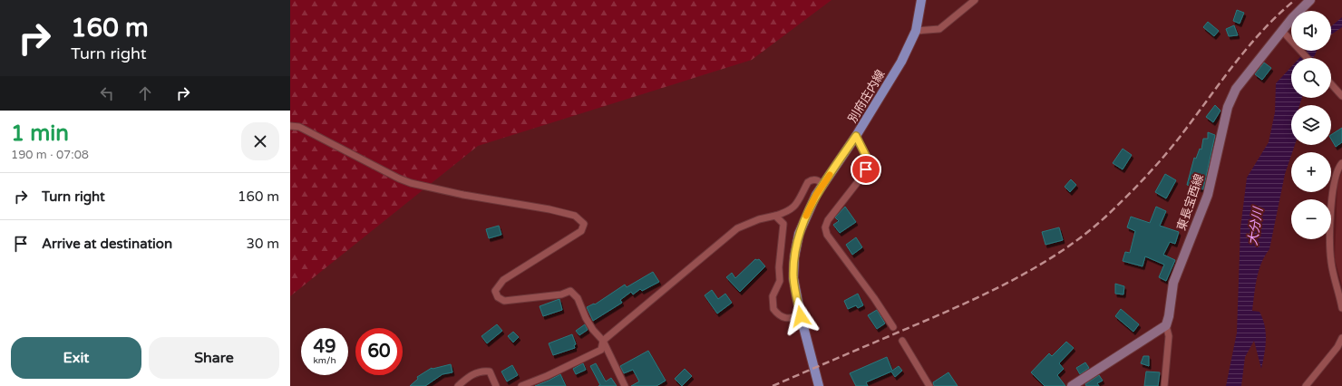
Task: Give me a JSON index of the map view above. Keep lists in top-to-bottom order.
{
  "streets": {
    "main road": ["別府庄内線", "東長宝西線"]
  },
  "water": ["大分川"],
  "page": {
    "turn": ["160 m", "Turn right"],
    "map_buttons": ["+", "−"],
    "heading": ["1 min", "190 m · 07:08"],
    "list": [
      {
        "name": "Turn right",
        "value": "160 m"
      },
      {
        "name": "Arrive at destination",
        "value": "30 m"
      }
    ],
    "speed": "49 km/h",
    "limit": "60",
    "buttons": ["Exit", "Share"]
  }
}
